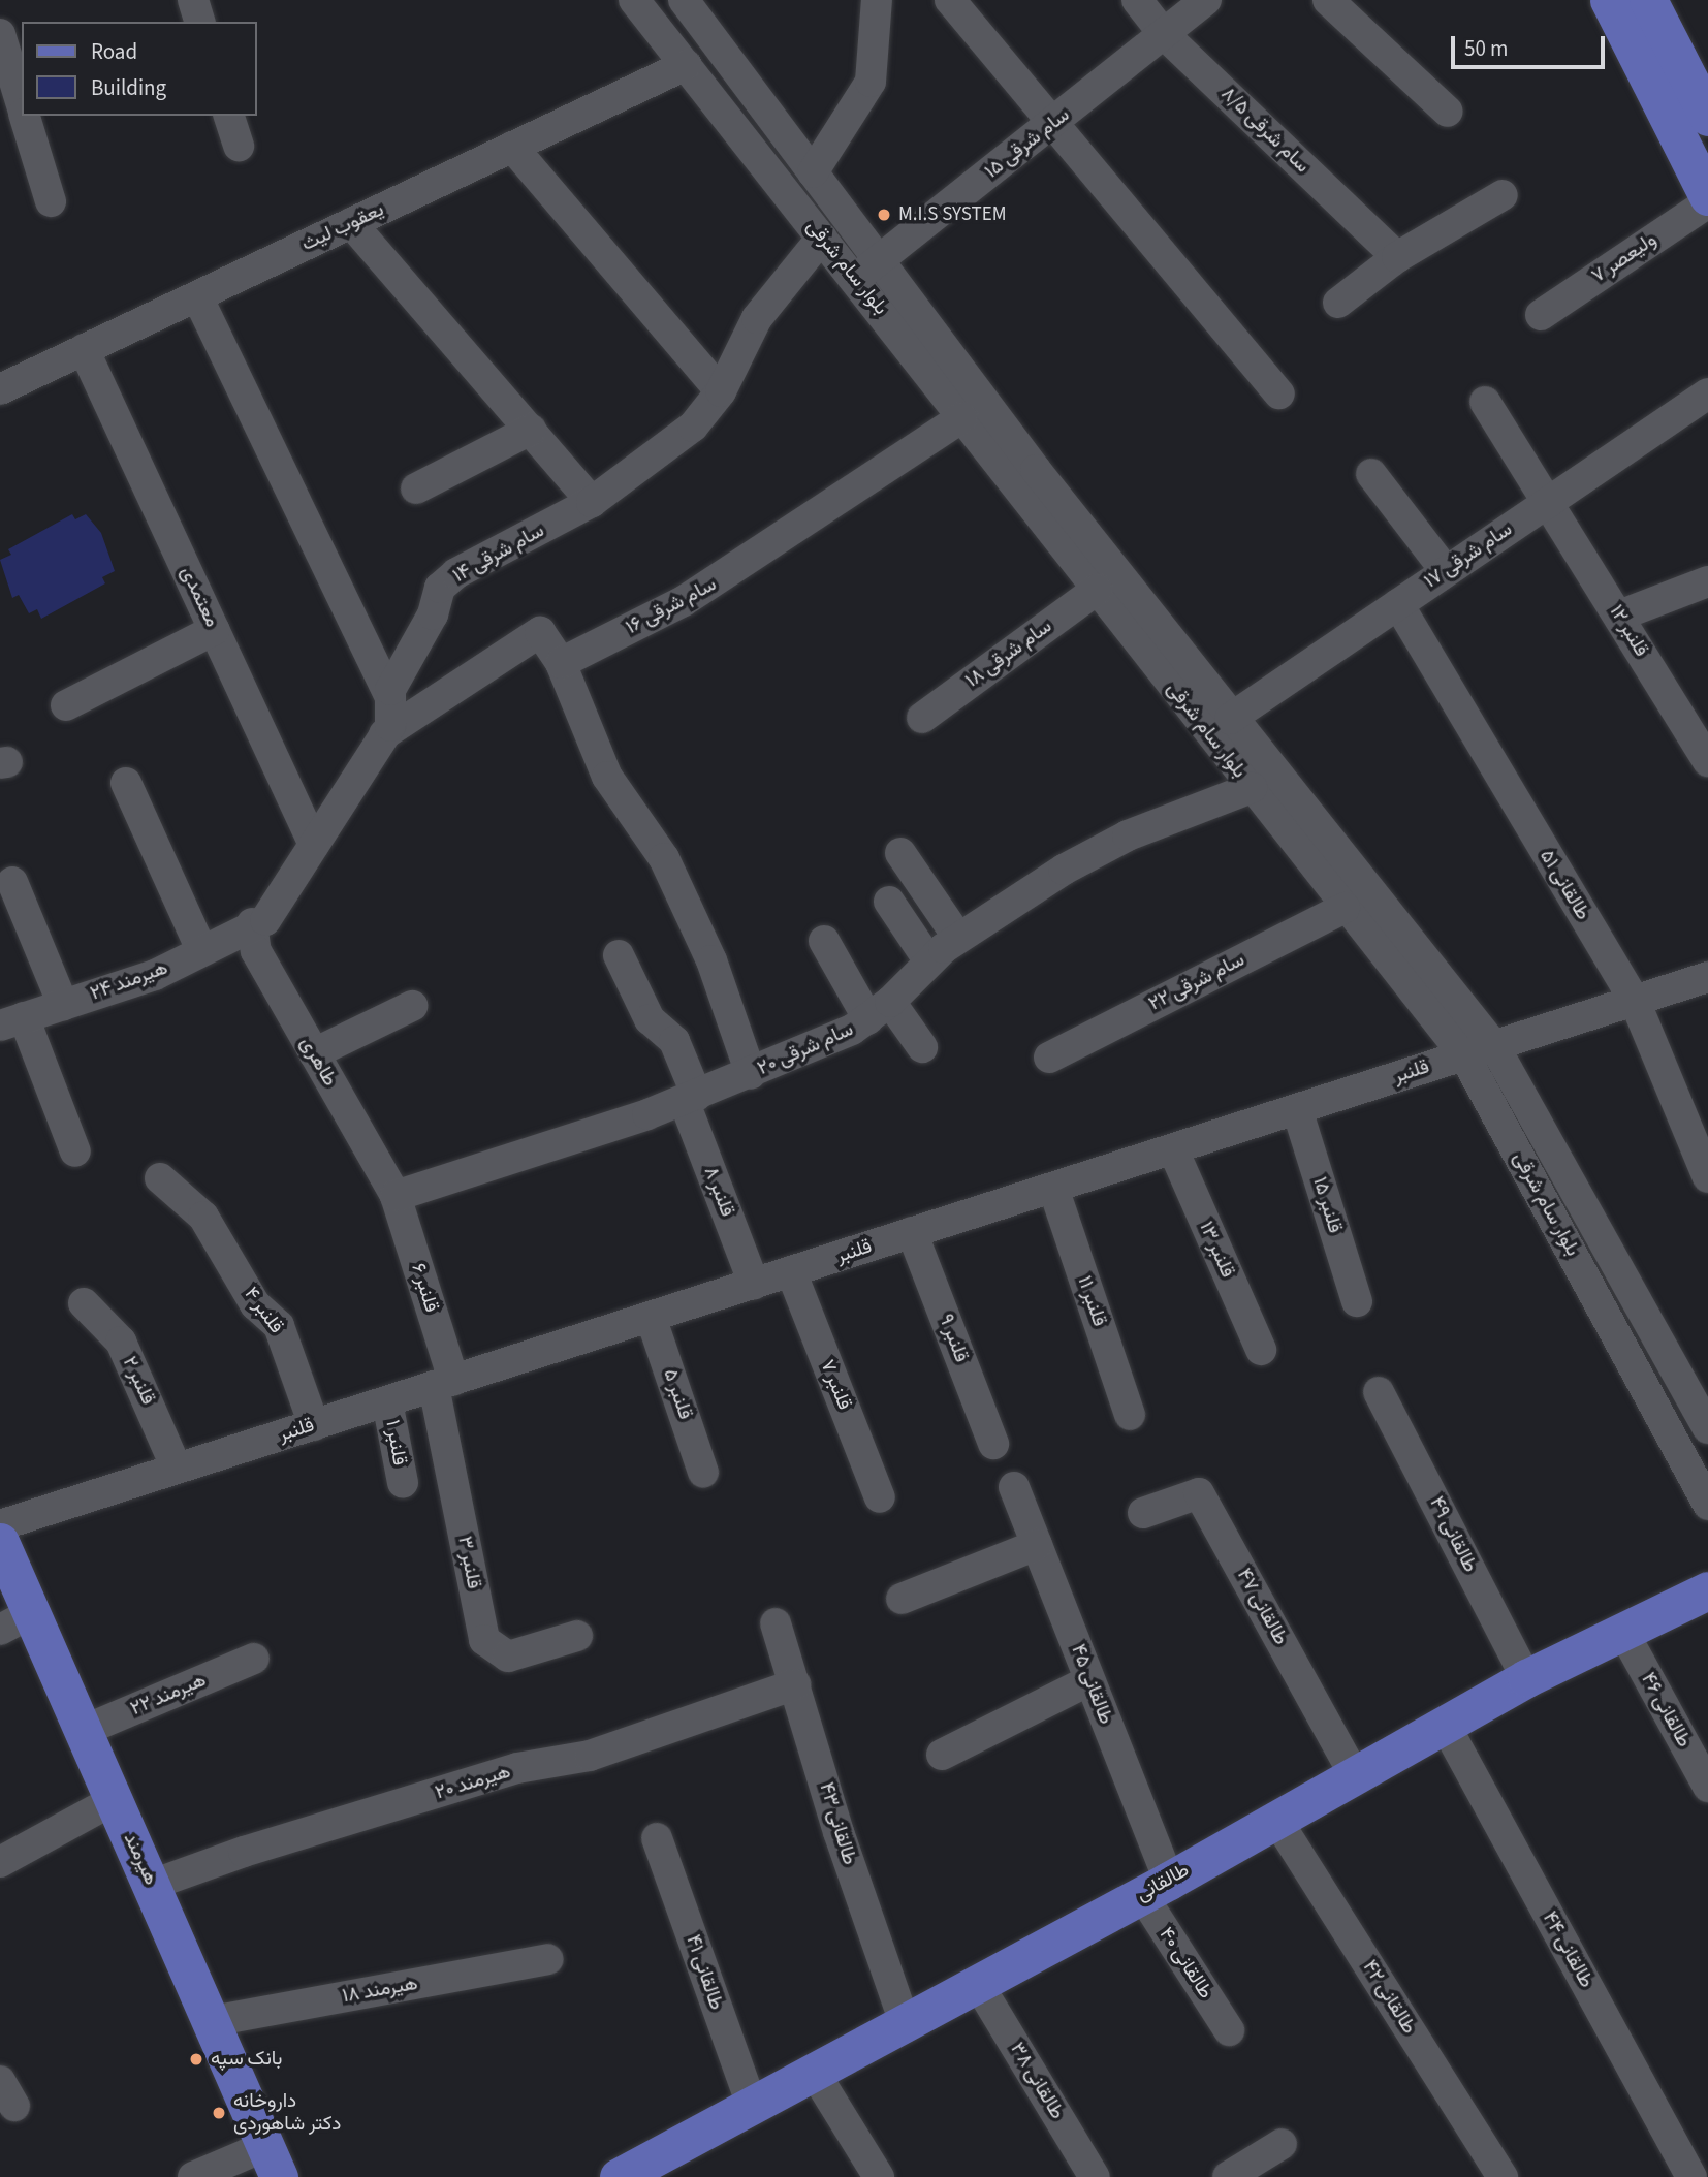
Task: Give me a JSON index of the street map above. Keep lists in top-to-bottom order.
{
  "streets": {
    "main road": ["هیرمند", "طالقانی"],
    "street": [
      "سام شرقی ۸/۵",
      "سام شرقی ۱۵",
      "یعقوب لیث",
      "ولیعصر ۷",
      "بلوار سام شرقی",
      "سام شرقی ۱۴",
      "سام شرقی ۱۷",
      "معتمدی",
      "سام شرقی ۱۶",
      "قلنبر ۱۲",
      "سام شرقی ۱۸",
      "طالقانی ۵۱",
      "هیرمند ۲۴",
      "سام شرقی ۲۲",
      "سام شرقی ۲۰",
      "طاهری",
      "قلنبر",
      "قلنبر ۸",
      "قلنبر ۱۵",
      "قلنبر ۱۳",
      "قلنبر ۶",
      "قلنبر ۱۱",
      "قلنبر ۴",
      "قلنبر ۹",
      "قلنبر ۲",
      "قلنبر ۷",
      "قلنبر ۵",
      "قلنبر ۱",
      "طالقانی ۴۹",
      "قلنبر ۳",
      "طالقانی ۴۷",
      "طالقانی ۴۵",
      "هیرمند ۲۲",
      "طالقانی ۴۶",
      "هیرمند ۲۰",
      "طالقانی ۴۳",
      "طالقانی ۴۴",
      "طالقانی ۴۰",
      "طالقانی ۴۱",
      "هیرمند ۱۸",
      "طالقانی ۴۲",
      "طالقانی ۳۸"
    ]
  },
  "crossings": [
    ["سام شرقی ۸/۵", "سام شرقی ۱۵"],
    ["سام شرقی ۱۵", "بلوار سام شرقی"],
    ["یعقوب لیث", "بلوار سام شرقی"],
    ["یعقوب لیث", "معتمدی"],
    ["بلوار سام شرقی", "سام شرقی ۱۴"],
    ["بلوار سام شرقی", "سام شرقی ۱۷"],
    ["بلوار سام شرقی", "سام شرقی ۱۶"],
    ["بلوار سام شرقی", "سام شرقی ۱۸"],
    ["بلوار سام شرقی", "سام شرقی ۲۲"],
    ["بلوار سام شرقی", "سام شرقی ۲۰"],
    ["بلوار سام شرقی", "قلنبر"],
    ["سام شرقی ۱۴", "معتمدی"],
    ["سام شرقی ۱۴", "هیرمند ۲۴"],
    ["سام شرقی ۱۴", "طاهری"],
    ["سام شرقی ۱۷", "قلنبر ۱۲"],
    ["سام شرقی ۱۷", "طالقانی ۵۱"],
    ["طالقانی ۵۱", "قلنبر"],
    ["هیرمند ۲۴", "طاهری"],
    ["سام شرقی ۲۰", "طاهری"],
    ["سام شرقی ۲۰", "قلنبر ۸"],
    ["سام شرقی ۲۰", "قلنبر ۶"],
    ["طاهری", "قلنبر ۶"],
    ["قلنبر", "قلنبر ۸"],
    ["قلنبر", "قلنبر ۱۵"],
    ["قلنبر", "قلنبر ۱۳"],
    ["قلنبر", "قلنبر ۶"],
    ["قلنبر", "قلنبر ۱۱"],
    ["قلنبر", "قلنبر ۴"],
    ["قلنبر", "قلنبر ۹"],
    ["قلنبر", "قلنبر ۲"],
    ["قلنبر", "قلنبر ۷"],
    ["قلنبر", "قلنبر ۵"],
    ["قلنبر", "قلنبر ۱"],
    ["قلنبر", "قلنبر ۳"],
    ["قلنبر ۶", "قلنبر ۳"],
    ["طالقانی ۴۹", "طالقانی"],
    ["طالقانی ۴۷", "طالقانی"],
    ["طالقانی ۴۵", "طالقانی"],
    ["طالقانی ۴۵", "طالقانی ۴۰"],
    ["هیرمند ۲۲", "هیرمند"],
    ["طالقانی ۴۶", "طالقانی"],
    ["هیرمند ۲۰", "طالقانی ۴۳"],
    ["هیرمند ۲۰", "هیرمند"],
    ["طالقانی ۴۳", "طالقانی"],
    ["هیرمند", "هیرمند ۱۸"],
    ["طالقانی", "طالقانی ۴۴"],
    ["طالقانی", "طالقانی ۴۰"],
    ["طالقانی", "طالقانی ۴۱"],
    ["طالقانی", "طالقانی ۴۲"],
    ["طالقانی", "طالقانی ۳۸"]
  ],
  "places": ["M.I.S SYSTEM", "بانک سپه", "داروخانه دکتر شاهوردی"],
  "legend": ["Road", "Building"],
  "scale_bar": "50 m"
}
